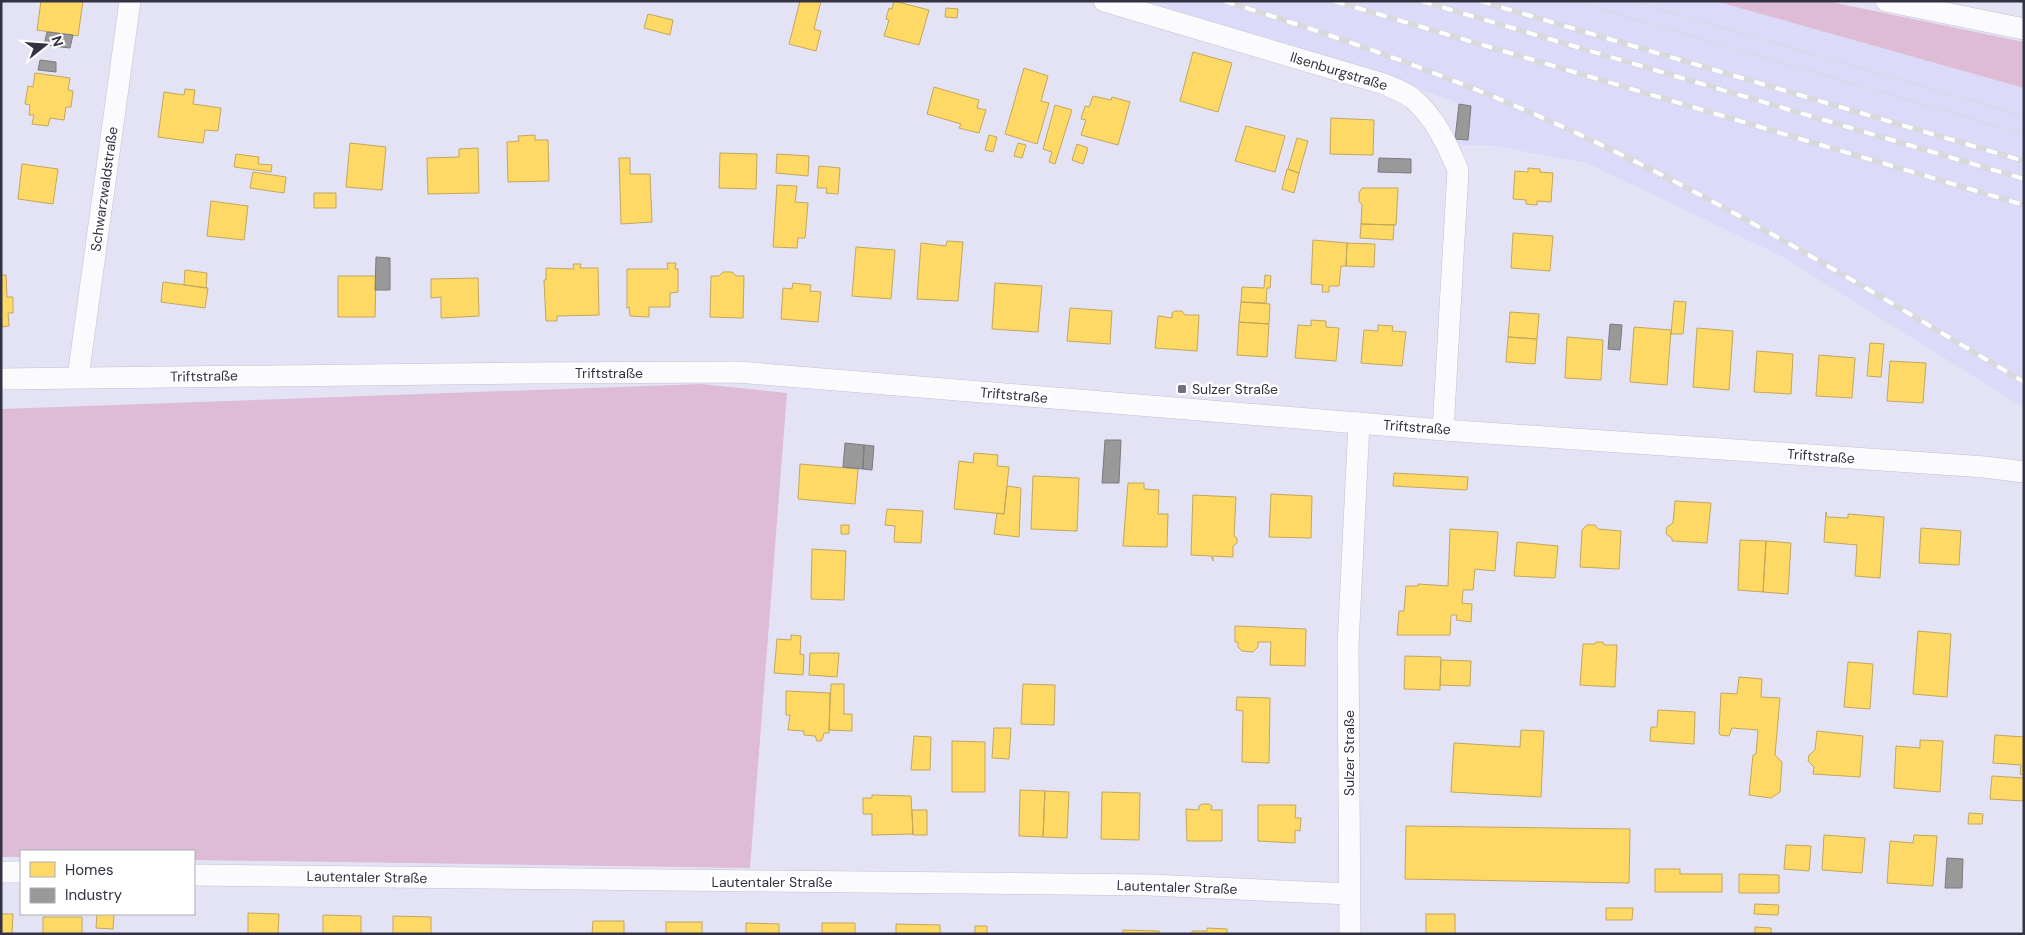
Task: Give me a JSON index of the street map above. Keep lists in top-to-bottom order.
{
  "streets": {
    "street": [
      "Ilsenburgstraße",
      "Schwarzwaldstraße",
      "Triftstraße",
      "Sulzer Straße",
      "Lautentaler Straße"
    ]
  },
  "crossings": [
    ["Ilsenburgstraße", "Triftstraße"],
    ["Schwarzwaldstraße", "Triftstraße"],
    ["Triftstraße", "Sulzer Straße"],
    ["Sulzer Straße", "Lautentaler Straße"]
  ],
  "places": {
    "transit": ["Sulzer Straße"]
  },
  "legend": ["Homes", "Industry"],
  "north": "right"
}
